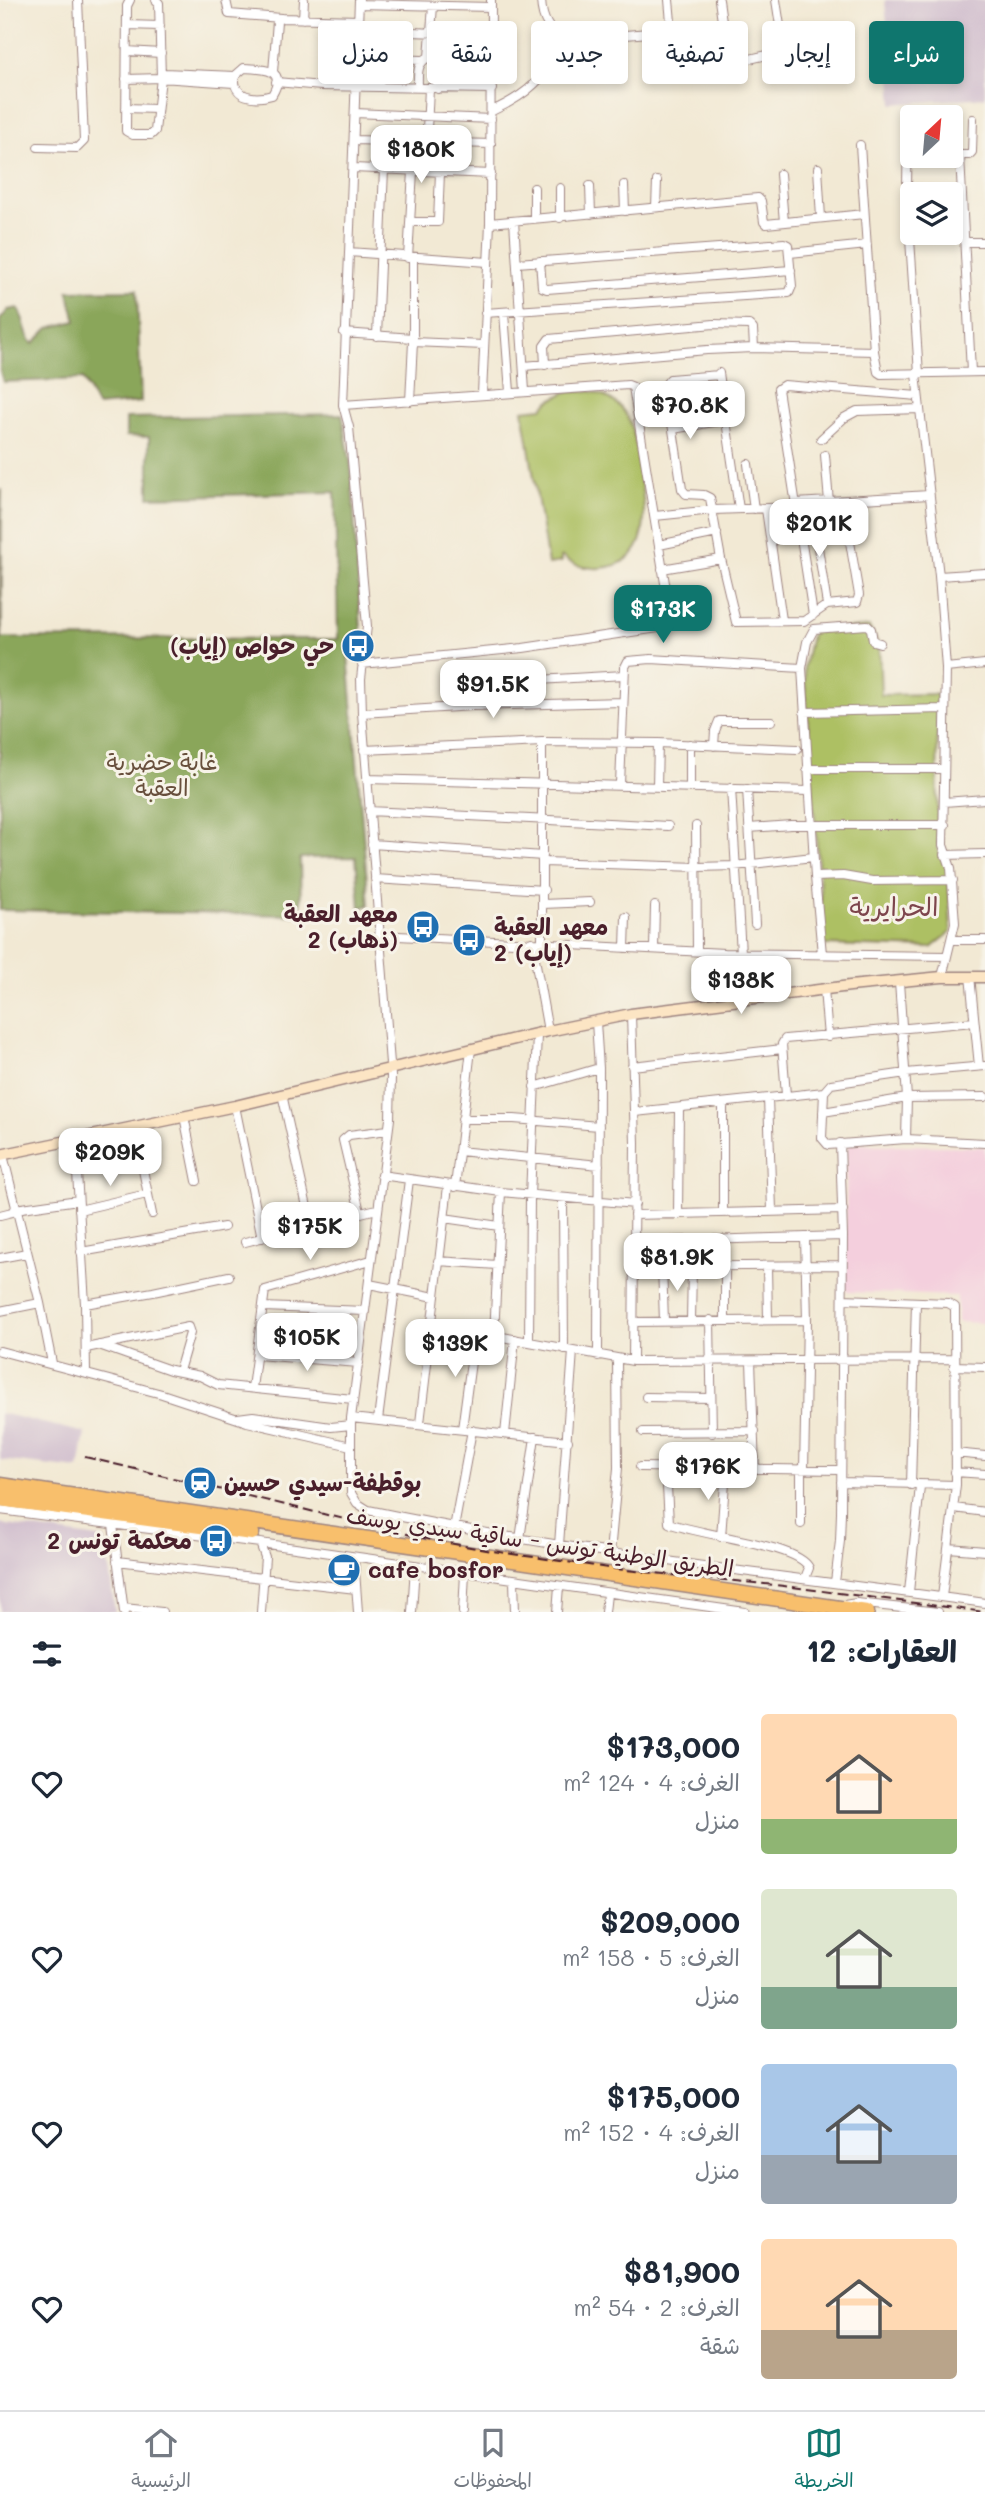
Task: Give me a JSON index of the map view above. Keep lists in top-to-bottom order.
{
  "streets": {
    "highway": ["الطريق الوطنية تونس - ساقية سيدي يوسف"]
  },
  "districts": ["الحرايرية"],
  "parks": ["غابة حضرية العقبة"],
  "places": {
    "bus stop": [
      "حي حواص (إياب)",
      "معهد العقبة 2 (ذهاب)",
      "معهد العقبة 2 (إياب)",
      "محكمة تونس 2"
    ],
    "station": ["بوقطفة-سيدي حسين"],
    "cafe": ["cafe bosfor"]
  },
  "north": "top right",
  "page": {
    "chip": [
      "شراء",
      "إيجار",
      "تصفية",
      "جديد",
      "شقة",
      "منزل"
    ],
    "price": [
      "$180K",
      "$70.8K",
      "$201K",
      "$173K",
      "$91.5K",
      "$138K",
      "$209K",
      "$175K",
      "$81.9K",
      "$105K",
      "$139K",
      "$176K"
    ],
    "heading": "العقارات: 12",
    "list": [
      {
        "name": "$173,000",
        "note": "الغرف: 4 · 124 m² · منزل"
      },
      {
        "name": "$209,000",
        "note": "الغرف: 5 · 158 m² · منزل"
      },
      {
        "name": "$175,000",
        "note": "الغرف: 4 · 152 m² · منزل"
      },
      {
        "name": "$81,900",
        "note": "الغرف: 2 · 54 m² · شقة"
      }
    ],
    "tabs": ["الخريطة", "المحفوظات", "الرئيسية"]
  }
}
